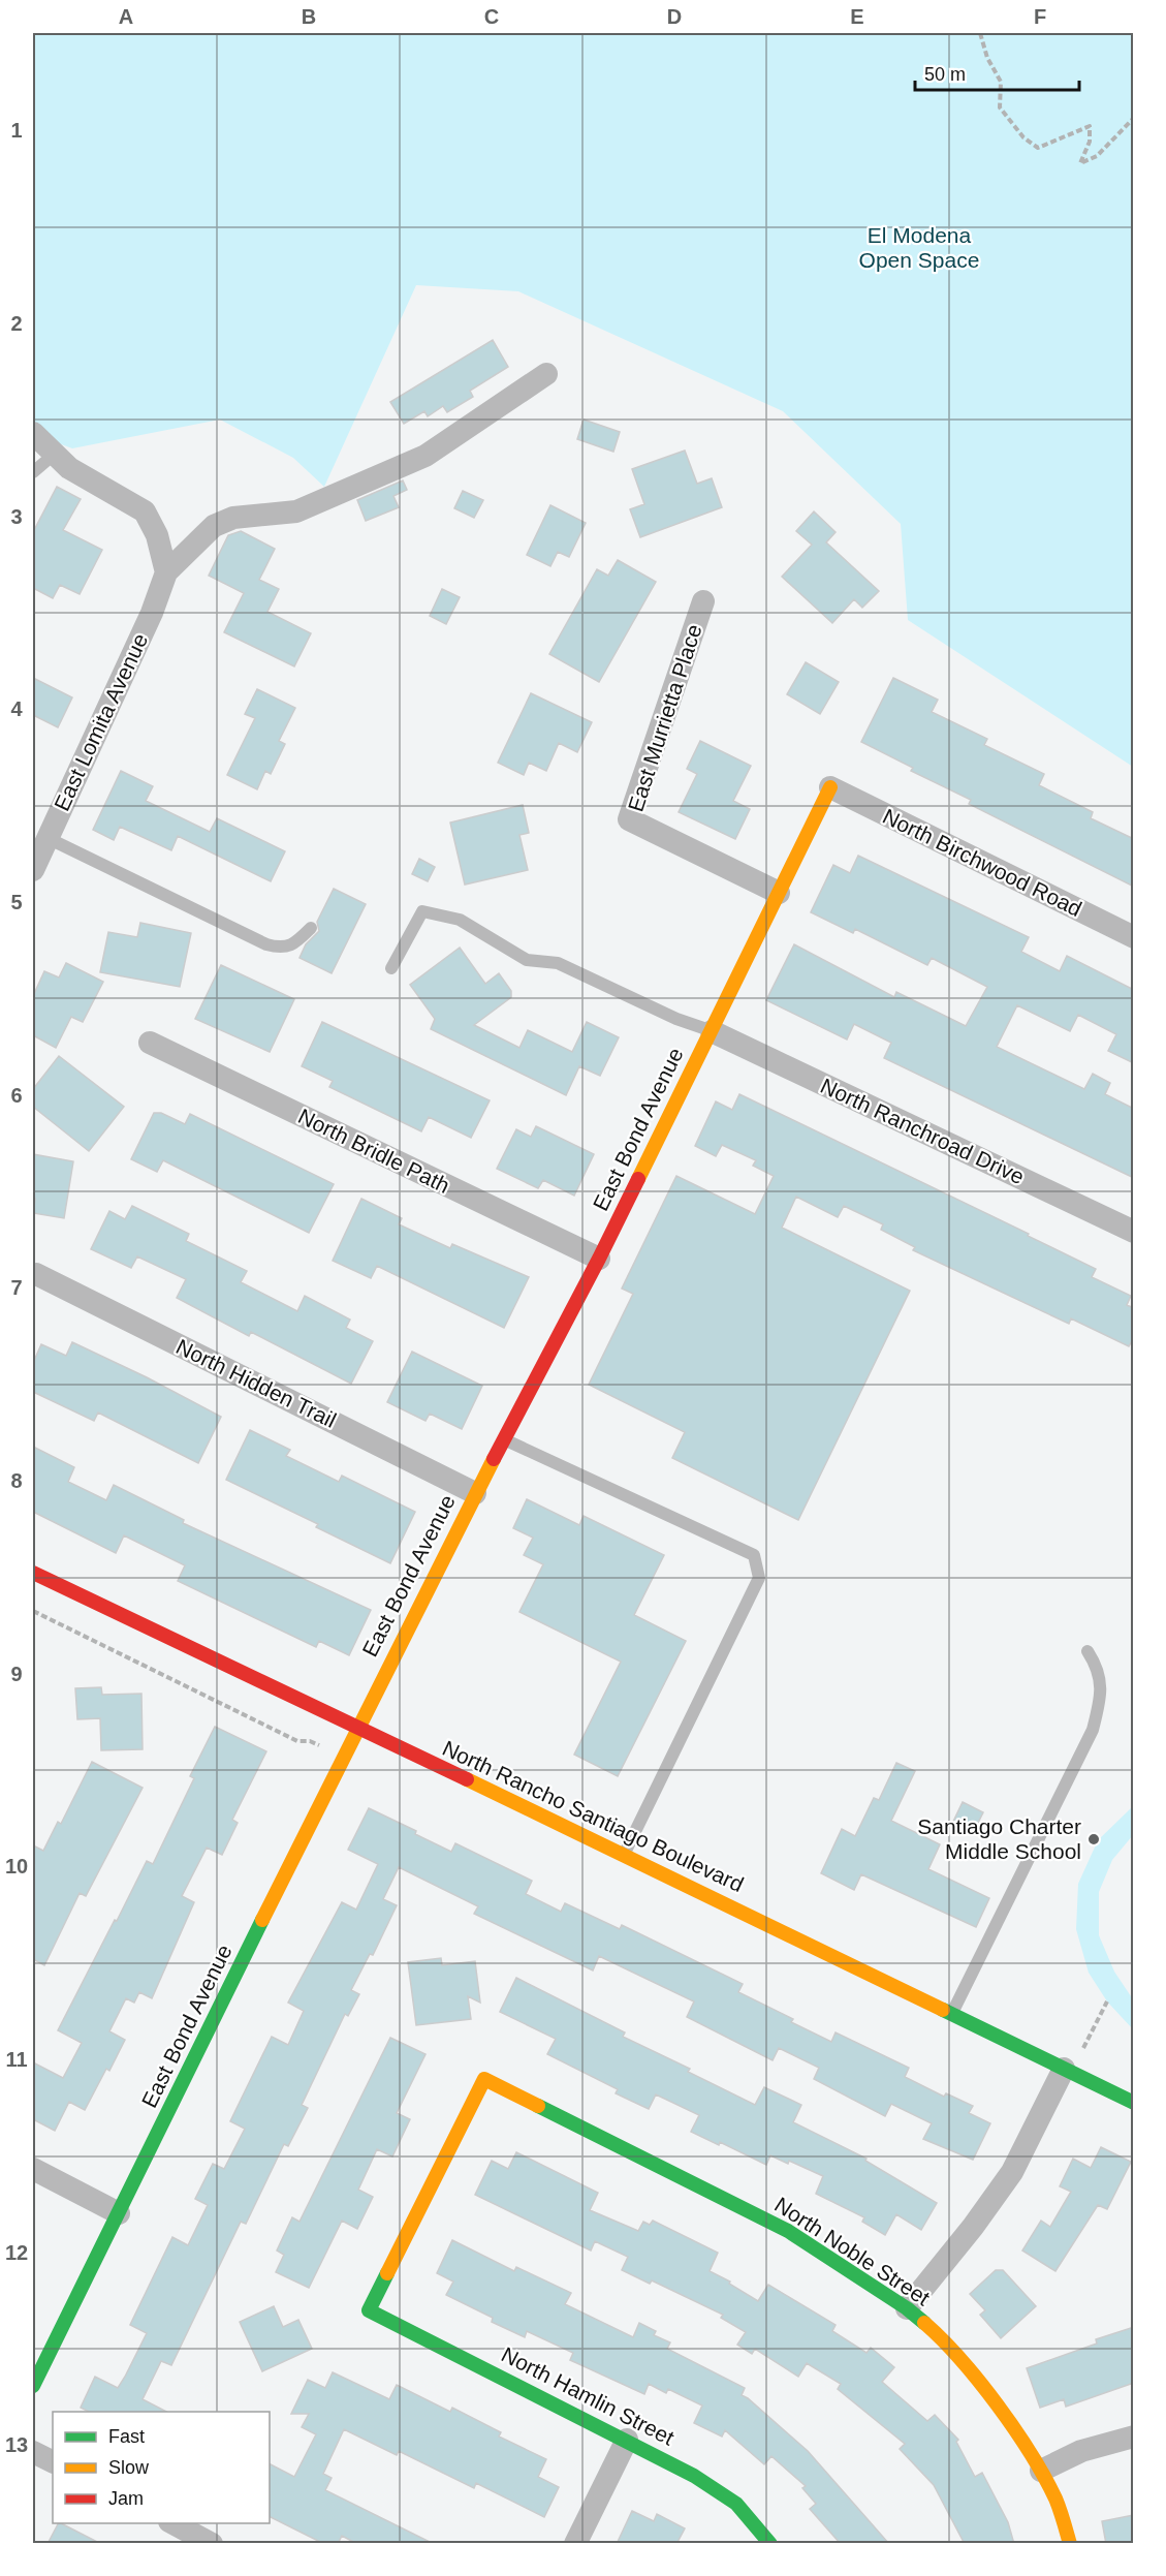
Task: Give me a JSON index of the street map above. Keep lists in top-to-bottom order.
{
  "streets": {
    "street": [
      "East Murrietta Place",
      "East Lomita Avenue",
      "North Birchwood Road",
      "East Bond Avenue",
      "North Ranchroad Drive",
      "North Bridle Path",
      "North Hidden Trail",
      "North Rancho Santiago Boulevard",
      "North Noble Street",
      "North Hamlin Street"
    ]
  },
  "crossings": [
    ["East Murrietta Place", "East Bond Avenue"],
    ["North Birchwood Road", "East Bond Avenue"],
    ["East Bond Avenue", "North Ranchroad Drive"],
    ["East Bond Avenue", "North Bridle Path"],
    ["East Bond Avenue", "North Hidden Trail"],
    ["East Bond Avenue", "North Rancho Santiago Boulevard"],
    ["North Noble Street", "North Hamlin Street"]
  ],
  "parks": ["El Modena Open Space"],
  "places": ["Santiago Charter Middle School"],
  "legend": ["Fast", "Slow", "Jam"],
  "scale_bar": "50 m",
  "grid": {
    "columns": [
      "A",
      "B",
      "C",
      "D",
      "E",
      "F"
    ],
    "rows": [
      "1",
      "2",
      "3",
      "4",
      "5",
      "6",
      "7",
      "8",
      "9",
      "10",
      "11",
      "12",
      "13"
    ]
  }
}
